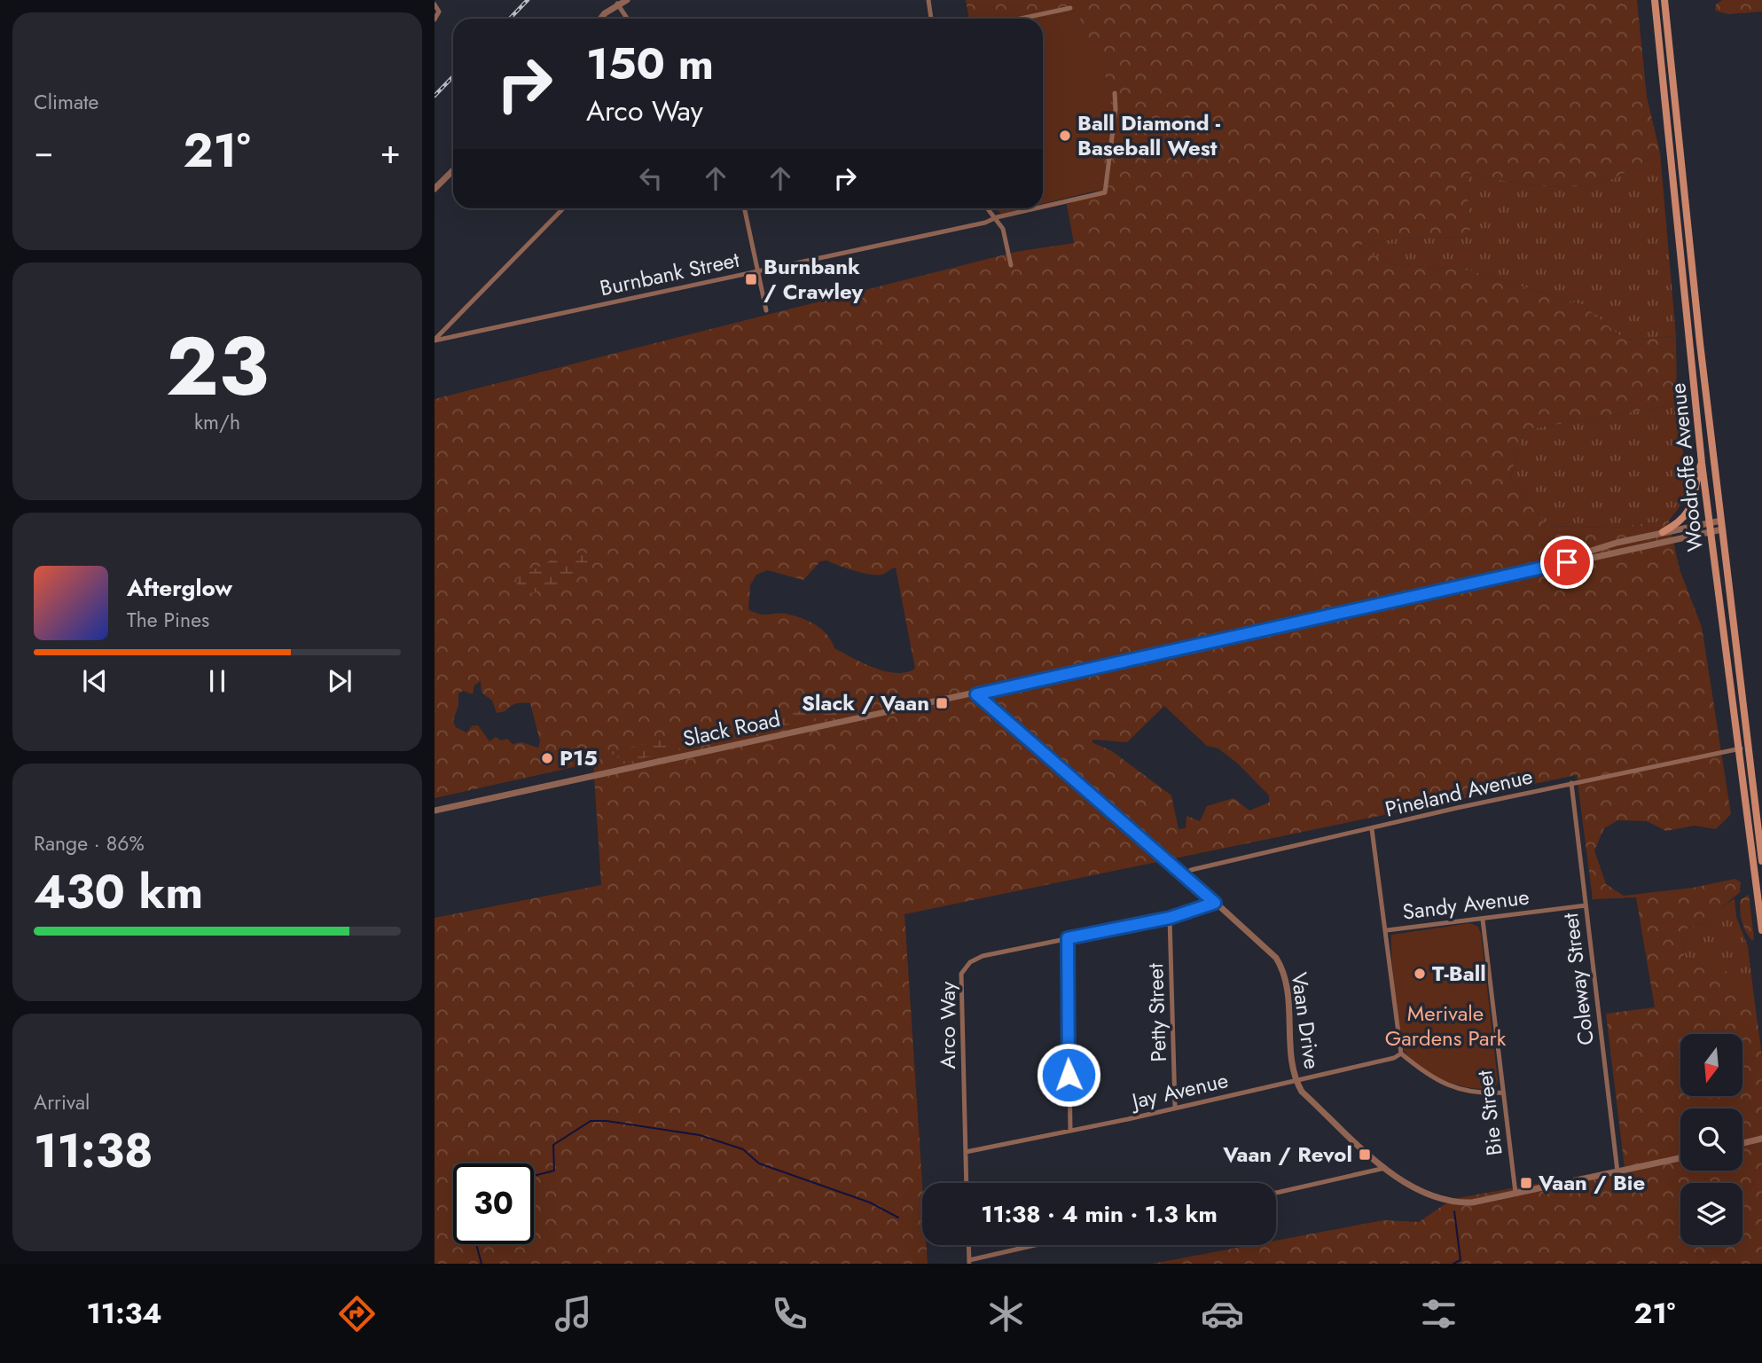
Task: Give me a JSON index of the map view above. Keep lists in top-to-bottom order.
{
  "streets": {
    "main road": ["Woodroffe Avenue"],
    "street": [
      "Burnbank Street",
      "Slack Road",
      "Pineland Avenue",
      "Sandy Avenue",
      "Coleway Street",
      "Petty Street",
      "Vaan Drive",
      "Arco Way",
      "Jay Avenue",
      "Bie Street"
    ]
  },
  "crossings": [
    ["Woodroffe Avenue", "Slack Road"],
    ["Woodroffe Avenue", "Pineland Avenue"],
    ["Slack Road", "Vaan Drive"],
    ["Pineland Avenue", "Coleway Street"],
    ["Pineland Avenue", "Vaan Drive"],
    ["Sandy Avenue", "Coleway Street"],
    ["Sandy Avenue", "Bie Street"],
    ["Coleway Street", "Vaan Drive"],
    ["Petty Street", "Arco Way"],
    ["Petty Street", "Jay Avenue"],
    ["Vaan Drive", "Arco Way"],
    ["Vaan Drive", "Jay Avenue"],
    ["Vaan Drive", "Bie Street"],
    ["Arco Way", "Jay Avenue"]
  ],
  "parks": ["Merivale Gardens Park"],
  "places": {
    "other": ["Ball Diamond - Baseball West", "P15", "T-Ball"],
    "transit": [
      "Burnbank / Crawley",
      "Slack / Vaan",
      "Vaan / Revol",
      "Vaan / Bie"
    ]
  },
  "north": "bottom",
  "page": {
    "tile": [
      "Climate",
      ["23", "km/h"],
      ["Range · 86%", "430 km"],
      ["Arrival", "11:38"]
    ],
    "turn": ["150 m", "Arco Way"],
    "heat": ["−", "21°", "+"],
    "song": ["Afterglow", "The Pines"],
    "limit": "30",
    "trip": "11:38 · 4 min · 1.3 km",
    "tabs": ["11:34", "21°"]
  }
}
